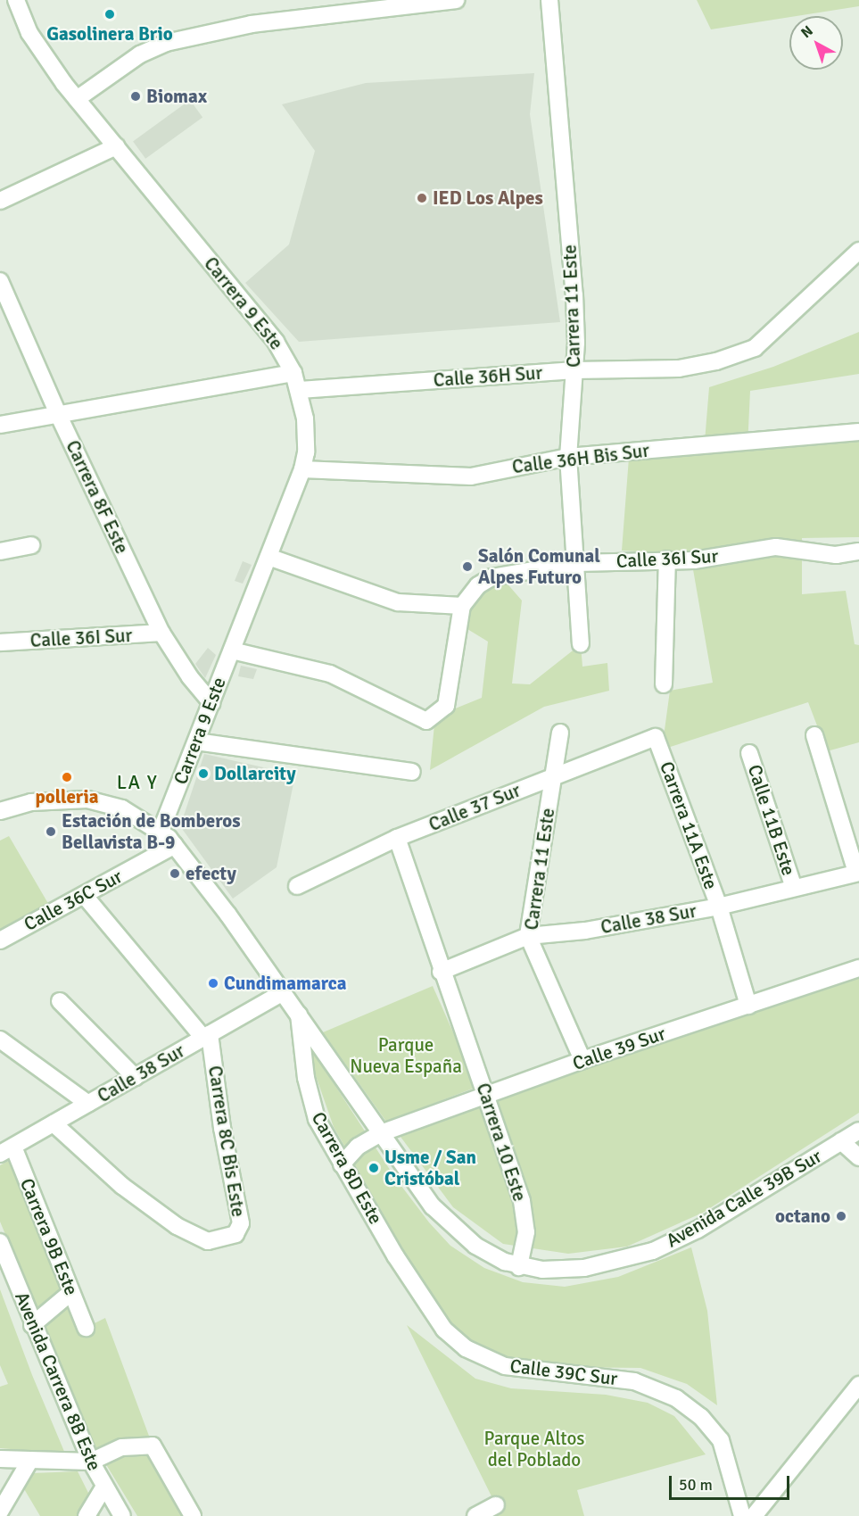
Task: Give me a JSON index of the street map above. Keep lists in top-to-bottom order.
{
  "streets": {
    "street": [
      "Carrera 9 Este",
      "Carrera 11 Este",
      "Calle 36H Sur",
      "Calle 36H Bis Sur",
      "Carrera 8F Este",
      "Calle 36I Sur",
      "Calle 37 Sur",
      "Calle 11B Este",
      "Carrera 11A Este",
      "Calle 36C Sur",
      "Calle 38 Sur",
      "Calle 39 Sur",
      "Carrera 8C Bis Este",
      "Carrera 10 Este",
      "Carrera 8D Este",
      "Avenida Calle 39B Sur",
      "Carrera 9B Este",
      "Calle 39C Sur",
      "Avenida Carrera 8B Este"
    ]
  },
  "crossings": [
    ["Carrera 9 Este", "Calle 36H Sur"],
    ["Carrera 9 Este", "Calle 36H Bis Sur"],
    ["Carrera 9 Este", "Carrera 8F Este"],
    ["Carrera 11 Este", "Calle 36H Sur"],
    ["Carrera 11 Este", "Calle 36H Bis Sur"],
    ["Carrera 11 Este", "Calle 36I Sur"],
    ["Carrera 11 Este", "Calle 37 Sur"],
    ["Carrera 11 Este", "Calle 38 Sur"],
    ["Carrera 11 Este", "Calle 39 Sur"],
    ["Carrera 8F Este", "Calle 36I Sur"],
    ["Calle 37 Sur", "Carrera 11A Este"],
    ["Calle 37 Sur", "Carrera 10 Este"],
    ["Calle 11B Este", "Calle 38 Sur"],
    ["Carrera 11A Este", "Calle 38 Sur"],
    ["Carrera 11A Este", "Calle 39 Sur"],
    ["Calle 38 Sur", "Carrera 8C Bis Este"],
    ["Calle 38 Sur", "Carrera 10 Este"],
    ["Calle 38 Sur", "Carrera 9B Este"],
    ["Calle 39 Sur", "Carrera 10 Este"],
    ["Calle 39 Sur", "Carrera 8D Este"],
    ["Carrera 10 Este", "Avenida Calle 39B Sur"],
    ["Carrera 8D Este", "Calle 39C Sur"]
  ],
  "districts": ["LA Y"],
  "parks": ["Parque Nueva España", "Parque Altos del Poblado"],
  "places": [
    "Gasolinera Brio",
    "Biomax",
    "IED Los Alpes",
    "Salón Comunal Alpes Futuro",
    "Dollarcity",
    "polleria",
    "Estación de Bomberos Bellavista B-9",
    "efecty",
    "Cundimamarca",
    "Usme / San Cristóbal",
    "octano"
  ],
  "scale_bar": "50 m",
  "north": "top left"
}
